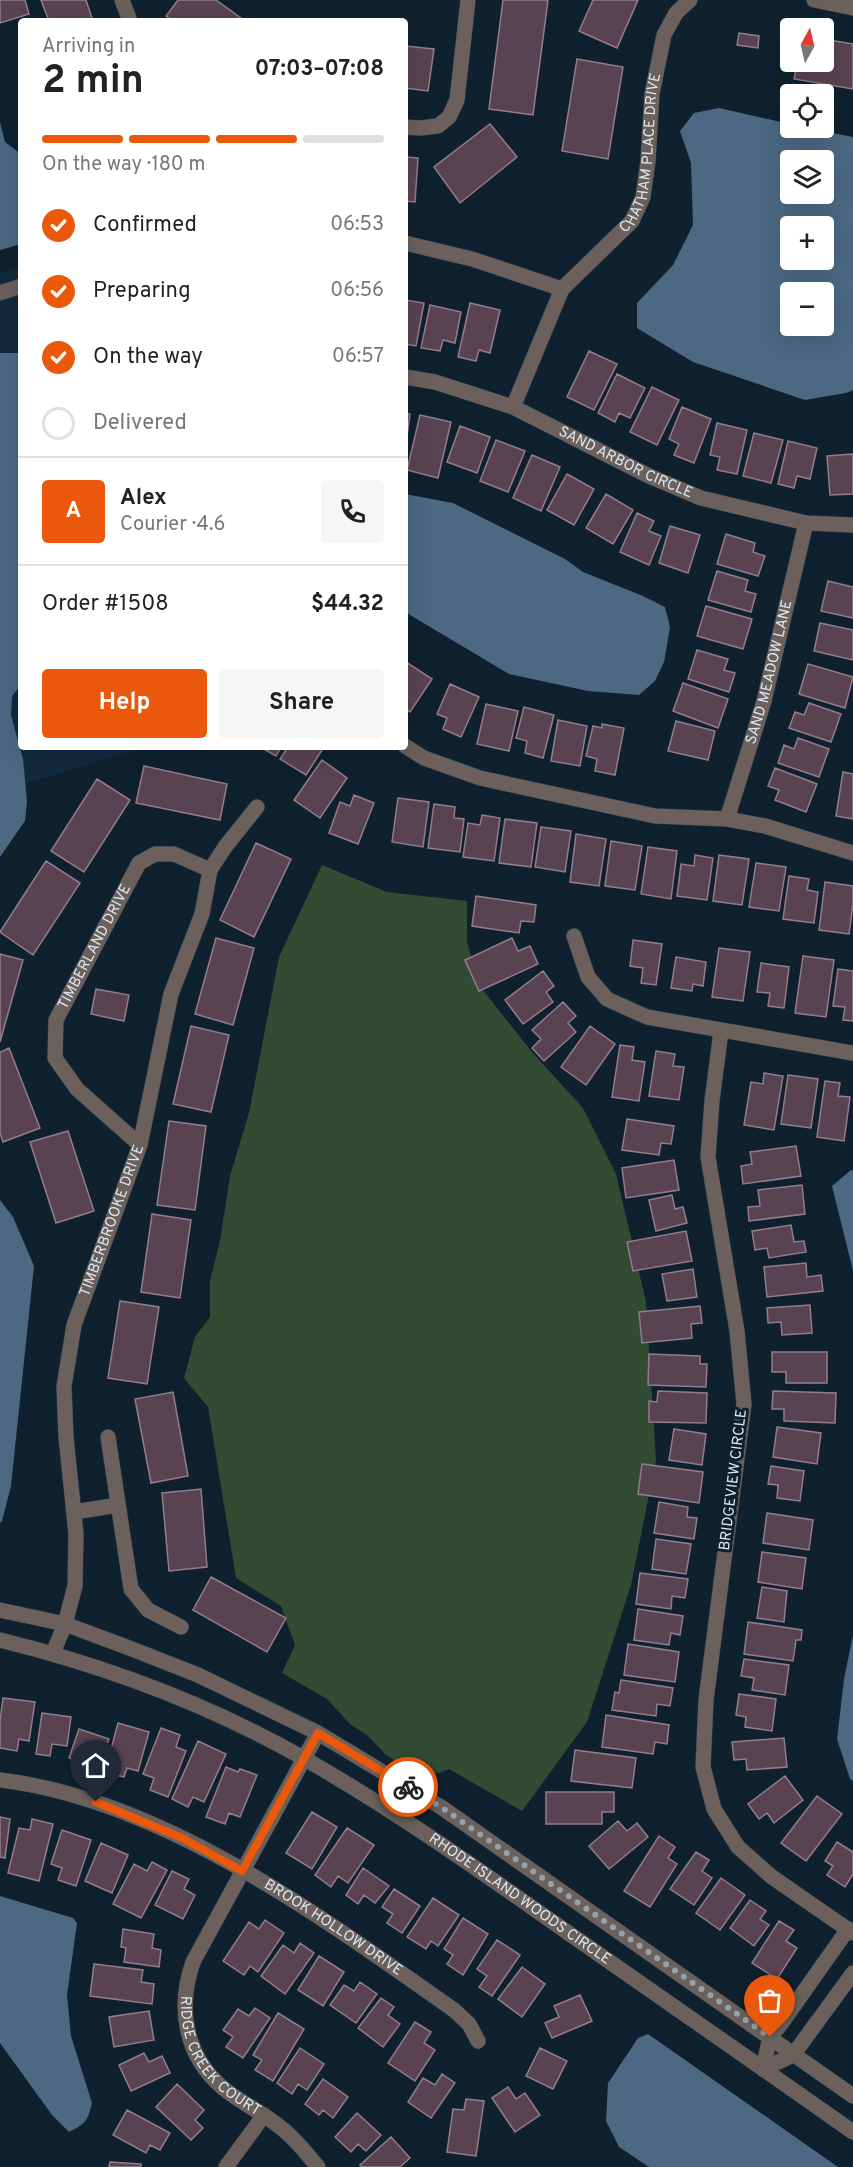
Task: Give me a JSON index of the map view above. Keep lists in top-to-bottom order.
{
  "streets": {
    "street": [
      "CHATHAM PLACE DRIVE",
      "SAND ARBOR CIRCLE",
      "SAND MEADOW LANE",
      "TIMBERLAND DRIVE",
      "TIMBERBROOKE DRIVE",
      "BRIDGEVIEW CIRCLE",
      "RHODE ISLAND WOODS CIRCLE",
      "BROOK HOLLOW DRIVE",
      "RIDGE CREEK COURT"
    ]
  },
  "crossings": [
    ["SAND ARBOR CIRCLE", "SAND MEADOW LANE"],
    ["TIMBERLAND DRIVE", "TIMBERBROOKE DRIVE"],
    ["TIMBERBROOKE DRIVE", "RHODE ISLAND WOODS CIRCLE"],
    ["BRIDGEVIEW CIRCLE", "RHODE ISLAND WOODS CIRCLE"],
    ["RHODE ISLAND WOODS CIRCLE", "RIDGE CREEK COURT"],
    ["BROOK HOLLOW DRIVE", "RIDGE CREEK COURT"]
  ],
  "north": "top",
  "page": {
    "map_buttons": ["+", "−"],
    "heading": ["2 min", "Arriving in", "07:03–07:08"],
    "panel": [
      "Alex",
      "Courier · 4.6",
      "Order #1508",
      "$44.32"
    ],
    "bar": "On the way · 180 m",
    "list": [
      ["Confirmed", "06:53"],
      ["Preparing", "06:56"],
      ["On the way", "06:57"],
      "Delivered"
    ],
    "round": "A",
    "buttons": ["Help", "Share"]
  }
}
